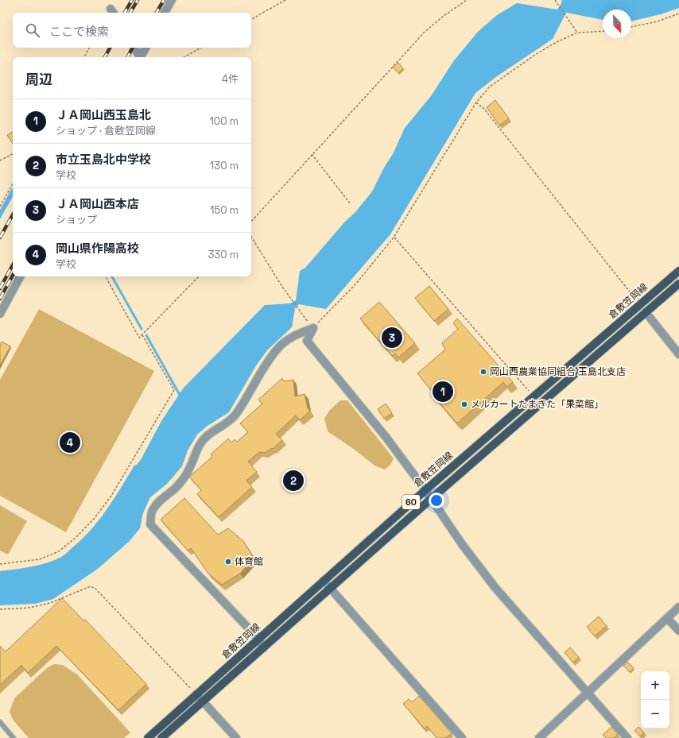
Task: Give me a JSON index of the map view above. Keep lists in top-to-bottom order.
{
  "streets": {
    "main road": ["倉敷笠岡線", "60"]
  },
  "places": ["岡山西農業協同組合 玉島北支店", "メルカートたまきた「果菜館」", "体育館"],
  "north": "bottom right",
  "page": {
    "search": "ここで検索",
    "heading": ["周辺", "4件"],
    "list": [
      {
        "mark": "1",
        "name": "ＪＡ岡山西玉島北",
        "note": "ショップ · 倉敷笠岡線",
        "value": "100 m"
      },
      {
        "mark": "2",
        "name": "市立玉島北中学校",
        "note": "学校",
        "value": "130 m"
      },
      {
        "mark": "3",
        "name": "ＪＡ岡山西本店",
        "note": "ショップ",
        "value": "150 m"
      },
      {
        "mark": "4",
        "name": "岡山県作陽高校",
        "note": "学校",
        "value": "330 m"
      }
    ],
    "pins": [
      "3",
      "1",
      "4",
      "2"
    ],
    "map_buttons": ["+", "−"]
  }
}
